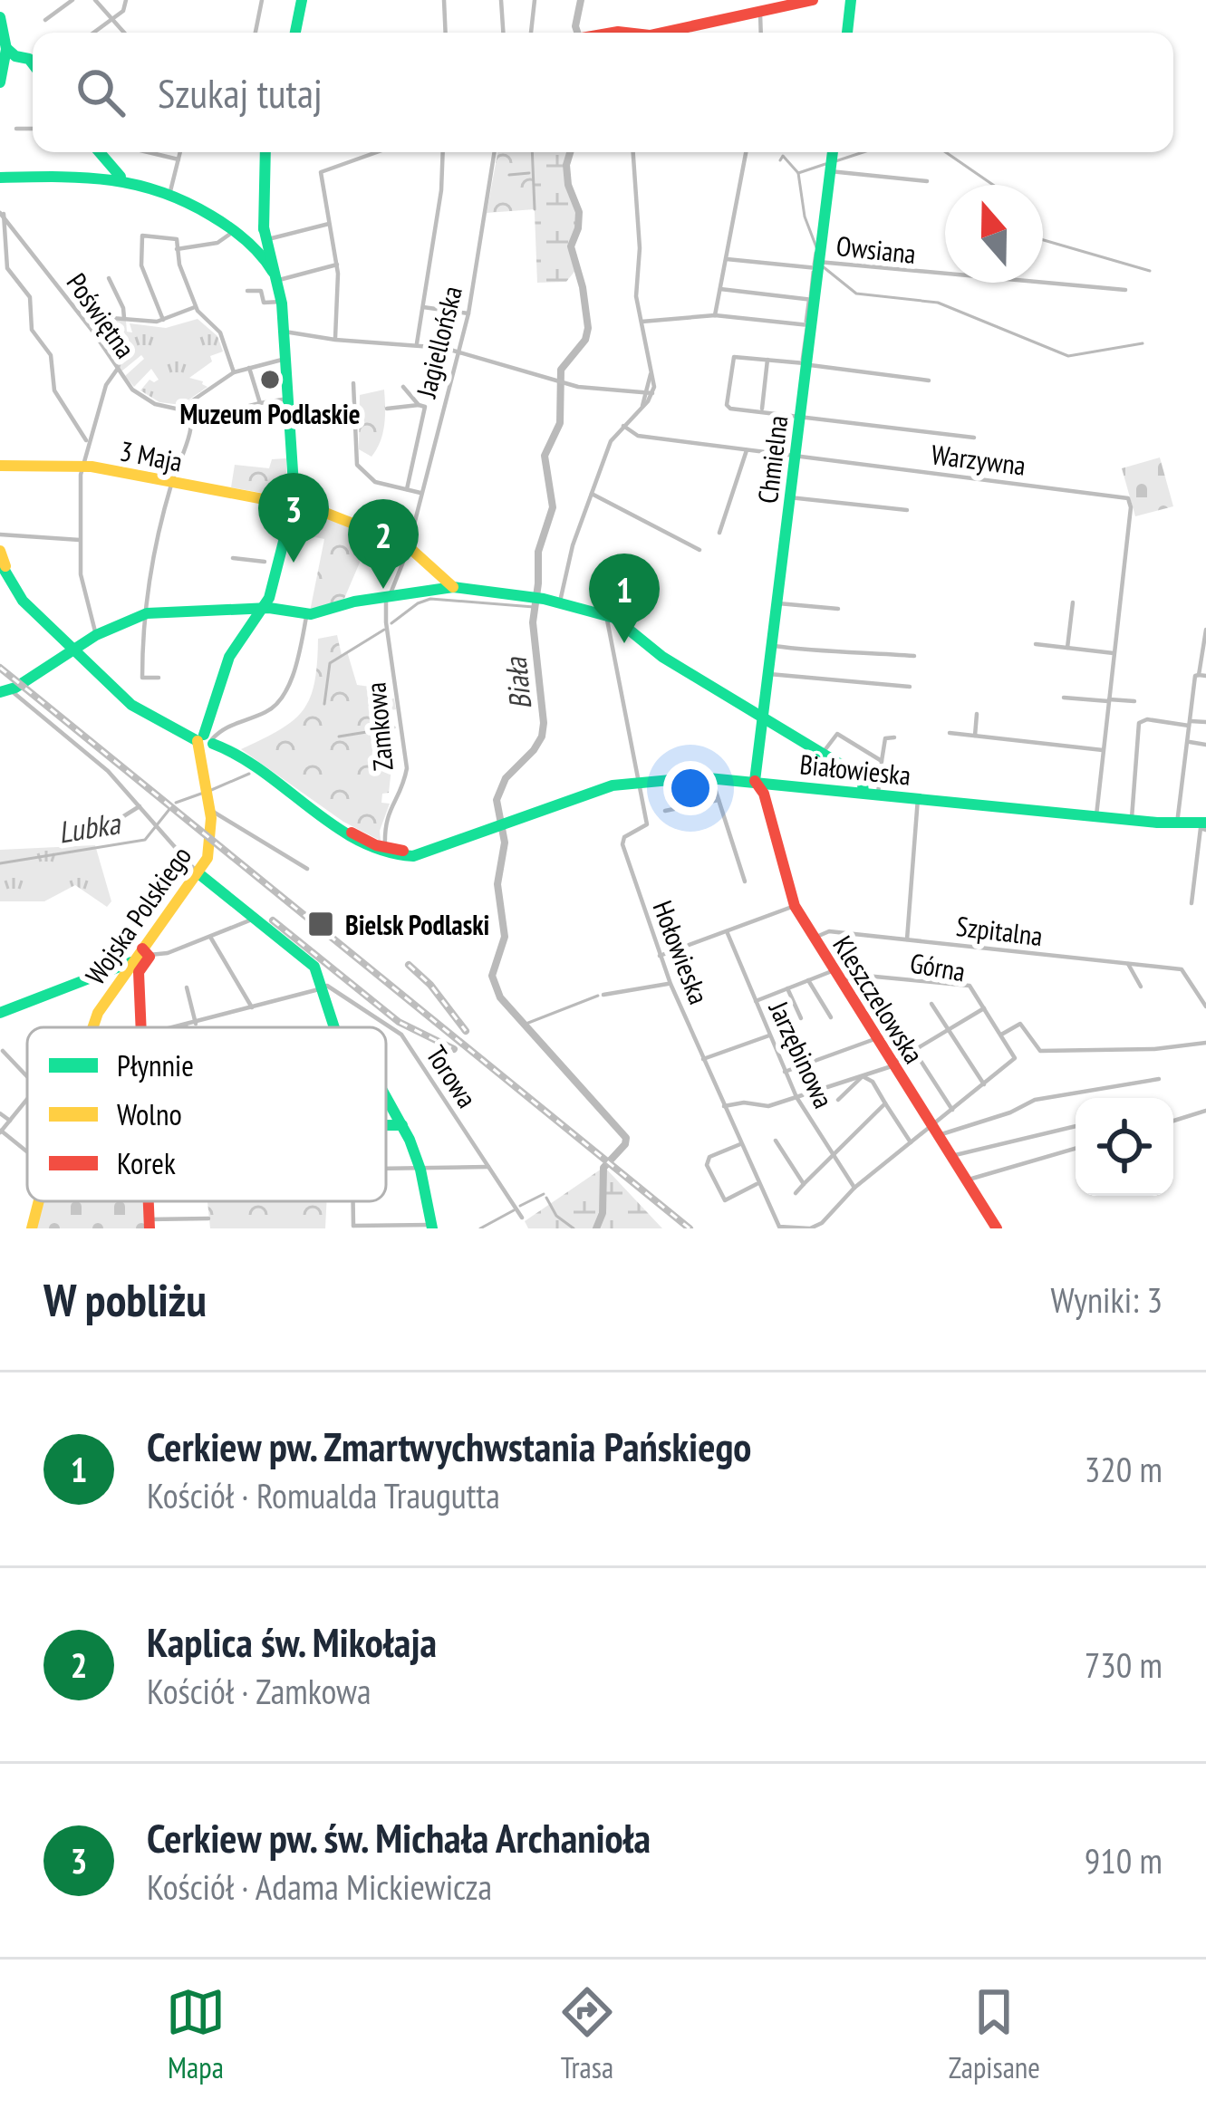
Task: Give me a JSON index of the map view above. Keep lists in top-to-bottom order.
{
  "streets": {
    "street": [
      "Owsiana",
      "Poświętna",
      "Jagiellońska",
      "3 Maja",
      "Chmielna",
      "Warzywna",
      "Zamkowa",
      "Białowieska",
      "Wojska Polskiego",
      "Szpitalna",
      "Hołowieska",
      "Górna",
      "Kleszczelowska",
      "Jarzębinowa",
      "Torowa"
    ]
  },
  "crossings": [
    ["Owsiana", "Chmielna"],
    ["Jagiellońska", "3 Maja"],
    ["Jagiellońska", "Zamkowa"],
    ["3 Maja", "Zamkowa"],
    ["Chmielna", "Warzywna"],
    ["Chmielna", "Kleszczelowska"],
    ["Warzywna", "Białowieska"],
    ["Białowieska", "Kleszczelowska"],
    ["Szpitalna", "Kleszczelowska"],
    ["Hołowieska", "Kleszczelowska"],
    ["Hołowieska", "Jarzębinowa"],
    ["Górna", "Kleszczelowska"]
  ],
  "water": ["Biała", "Lubka"],
  "places": {
    "other": ["Muzeum Podlaskie"],
    "transit": ["Bielsk Podlaski"]
  },
  "legend": ["Płynnie", "Wolno", "Korek"],
  "north": "top",
  "page": {
    "search": "Szukaj tutaj",
    "pins": ["3", "2", "1"],
    "heading": ["W pobliżu", "Wyniki: 3"],
    "list": [
      {
        "mark": "1",
        "name": "Cerkiew pw. Zmartwychwstania Pańskiego",
        "note": "Kościół · Romualda Traugutta",
        "value": "320 m"
      },
      {
        "mark": "2",
        "name": "Kaplica św. Mikołaja",
        "note": "Kościół · Zamkowa",
        "value": "730 m"
      },
      {
        "mark": "3",
        "name": "Cerkiew pw. św. Michała Archanioła",
        "note": "Kościół · Adama Mickiewicza",
        "value": "910 m"
      }
    ],
    "nav": ["Mapa", "Trasa", "Zapisane"]
  }
}
